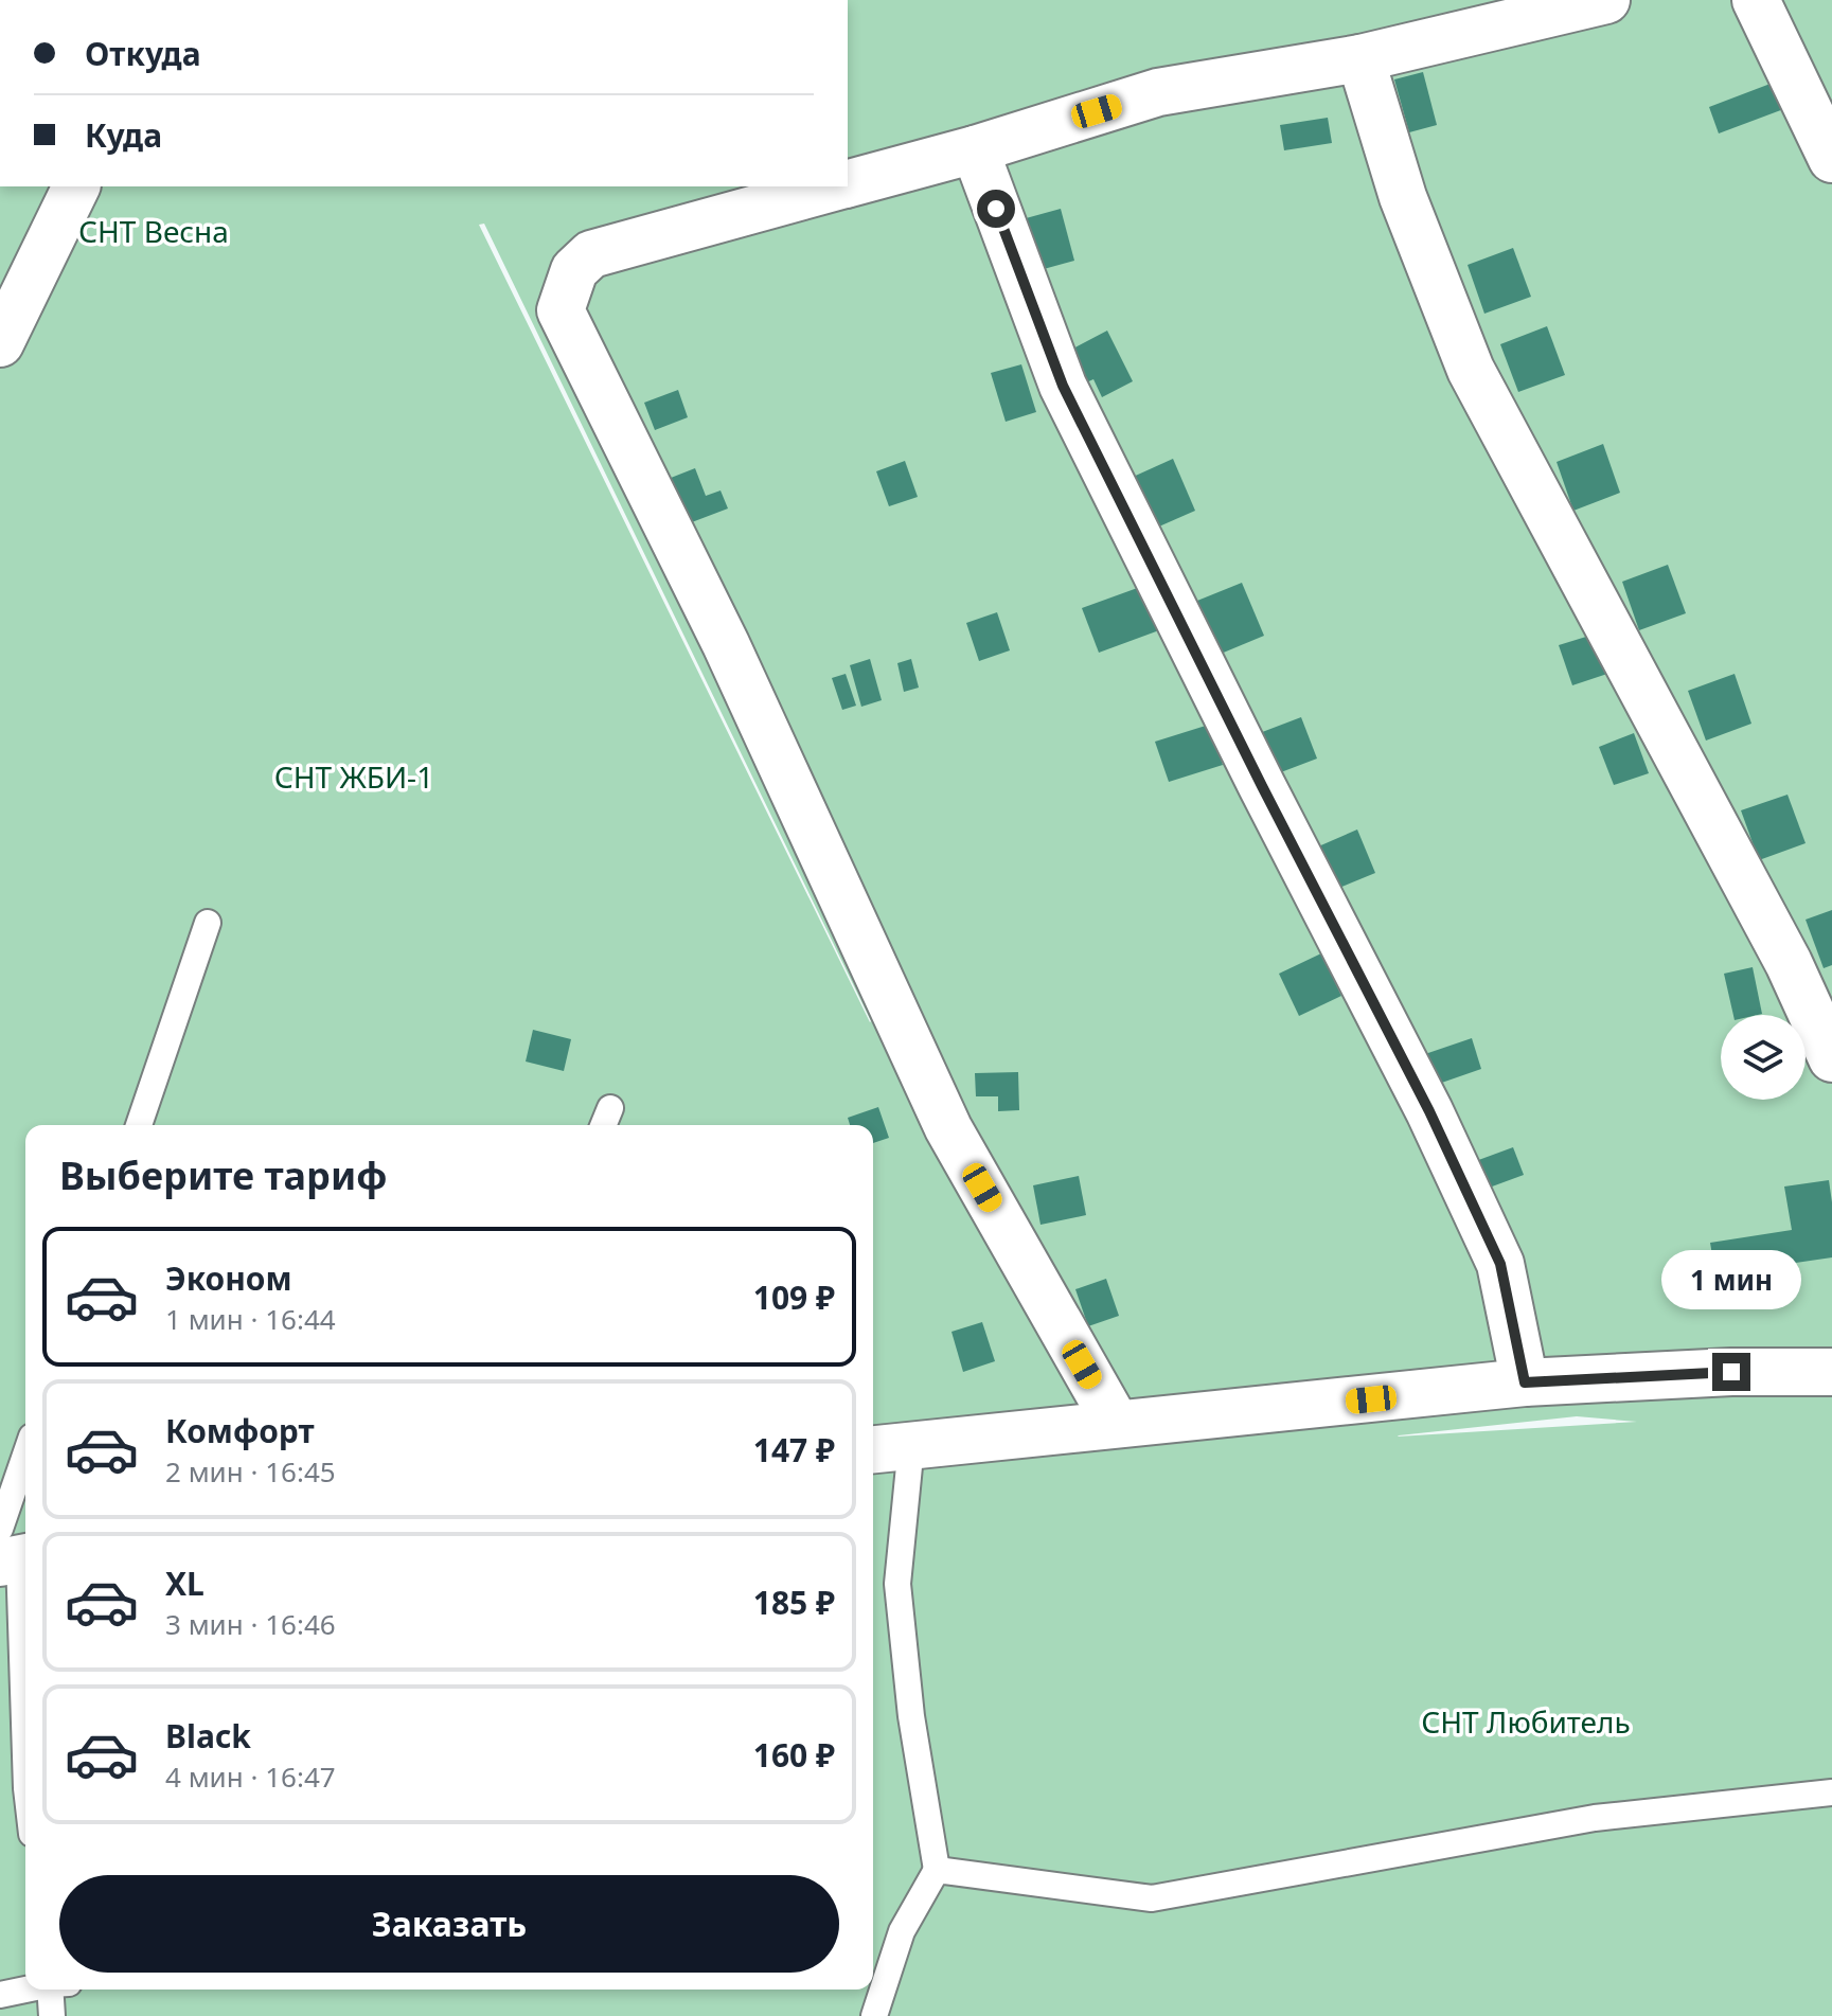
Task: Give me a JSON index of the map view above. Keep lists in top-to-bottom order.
{
  "parks": ["СНТ Весна", "СНТ ЖБИ-1", "СНТ Любитель"],
  "page": {
    "banner": ["Откуда", "Куда"],
    "heading": "Выберите тариф",
    "list": [
      {
        "name": "Эконом",
        "note": "1 мин · 16:44",
        "value": "109 ₽"
      },
      {
        "name": "Комфорт",
        "note": "2 мин · 16:45",
        "value": "147 ₽"
      },
      {
        "name": "XL",
        "note": "3 мин · 16:46",
        "value": "185 ₽"
      },
      {
        "name": "Black",
        "note": "4 мин · 16:47",
        "value": "160 ₽"
      }
    ],
    "bubble": "1 мин",
    "buttons": "Заказать"
  }
}
